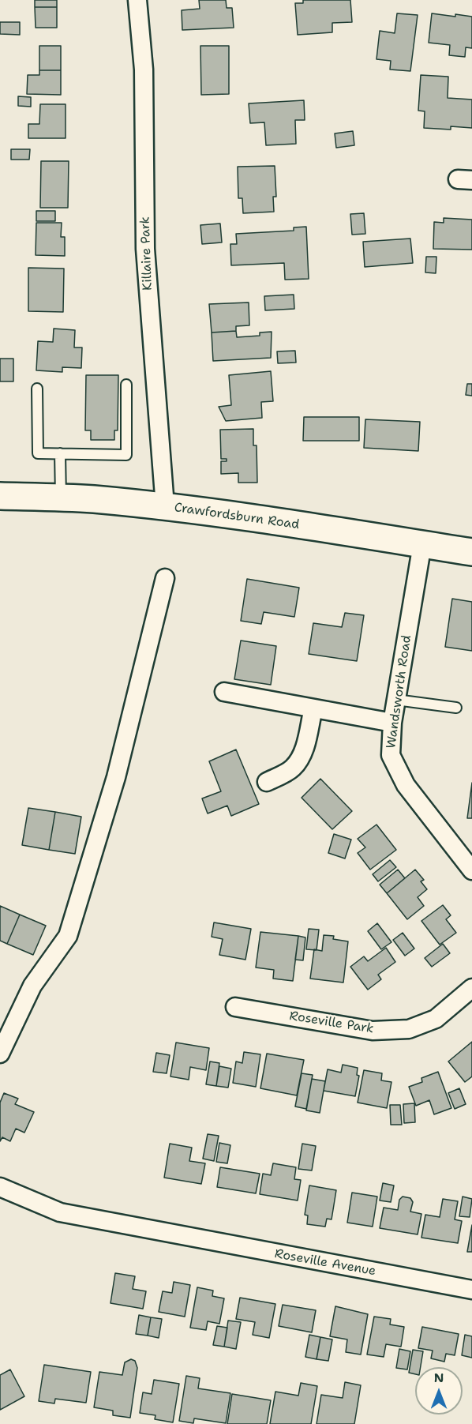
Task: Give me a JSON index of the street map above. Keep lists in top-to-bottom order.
{
  "streets": {
    "main road": ["Crawfordsburn Road"],
    "street": [
      "Killaire Park",
      "Wandsworth Road",
      "Roseville Park",
      "Roseville Avenue"
    ]
  },
  "crossings": [
    ["Killaire Park", "Crawfordsburn Road"],
    ["Crawfordsburn Road", "Wandsworth Road"]
  ],
  "north": "top"
}
